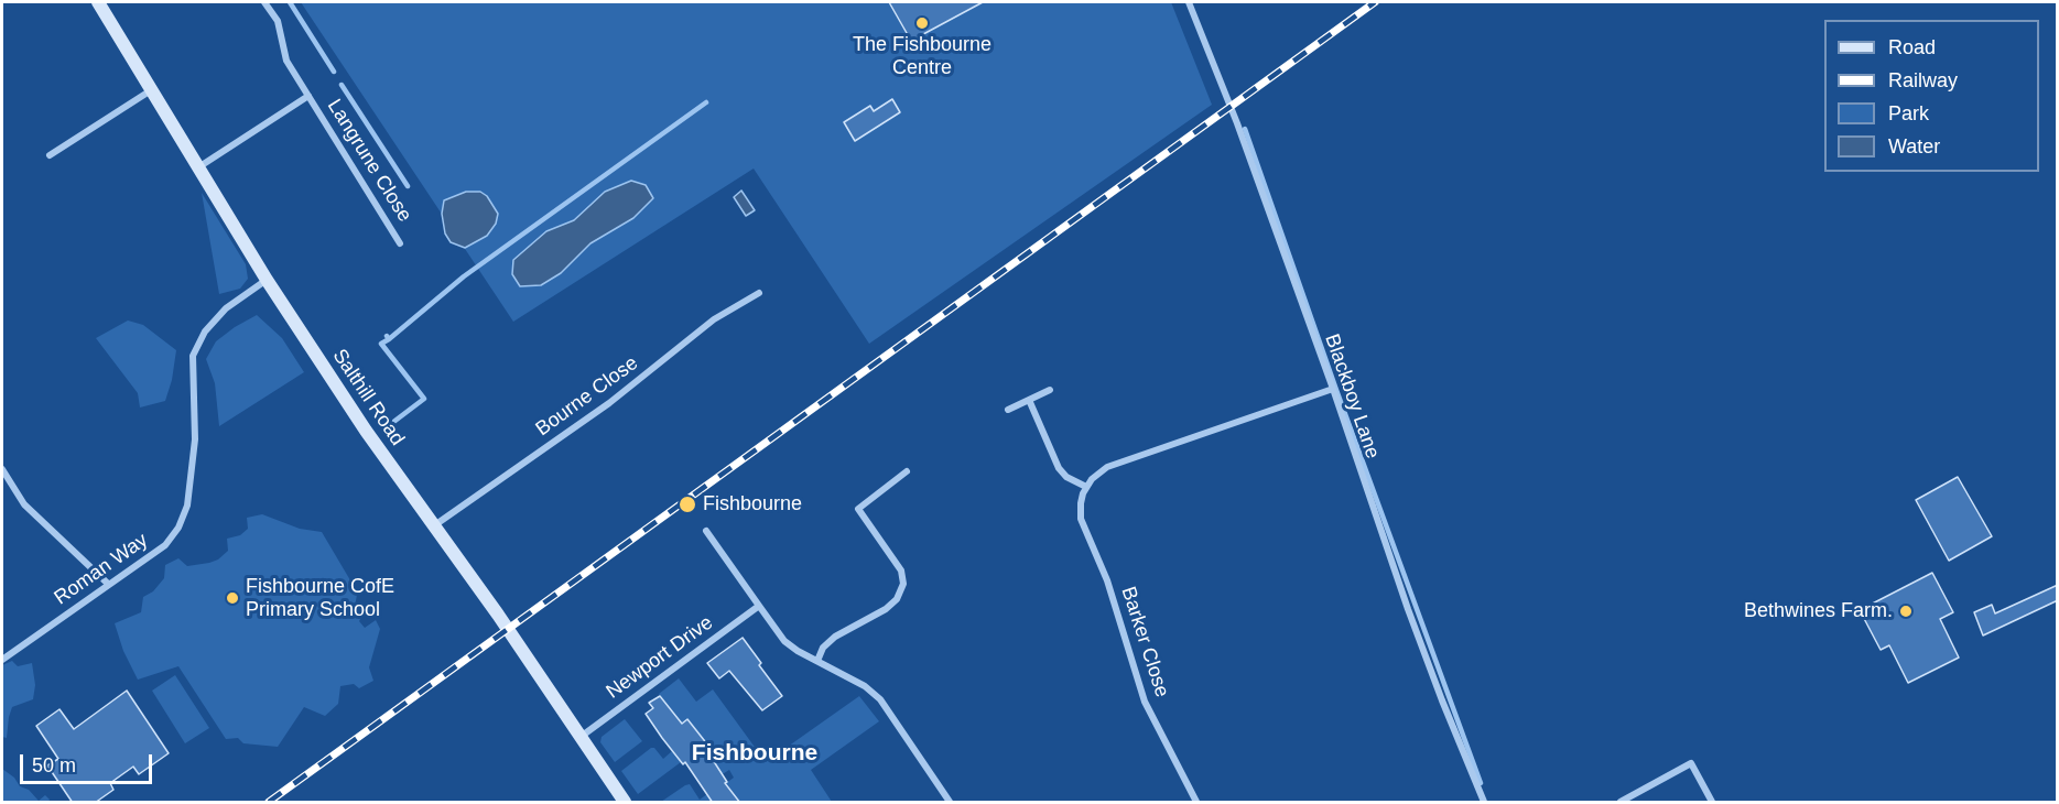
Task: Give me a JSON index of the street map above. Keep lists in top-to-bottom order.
{
  "streets": {
    "street": [
      "Langrune Close",
      "Bourne Close",
      "Blackboy Lane",
      "Salthill Road",
      "Roman Way",
      "Barker Close",
      "Newport Drive"
    ]
  },
  "crossings": [
    ["Langrune Close", "Salthill Road"],
    ["Bourne Close", "Salthill Road"],
    ["Salthill Road", "Roman Way"],
    ["Salthill Road", "Newport Drive"]
  ],
  "districts": ["Fishbourne"],
  "places": [
    "The Fishbourne Centre",
    "Fishbourne",
    "Fishbourne CofE Primary School",
    "Bethwines Farm."
  ],
  "legend": [
    "Road",
    "Railway",
    "Park",
    "Water"
  ],
  "scale_bar": "50 m"
}
